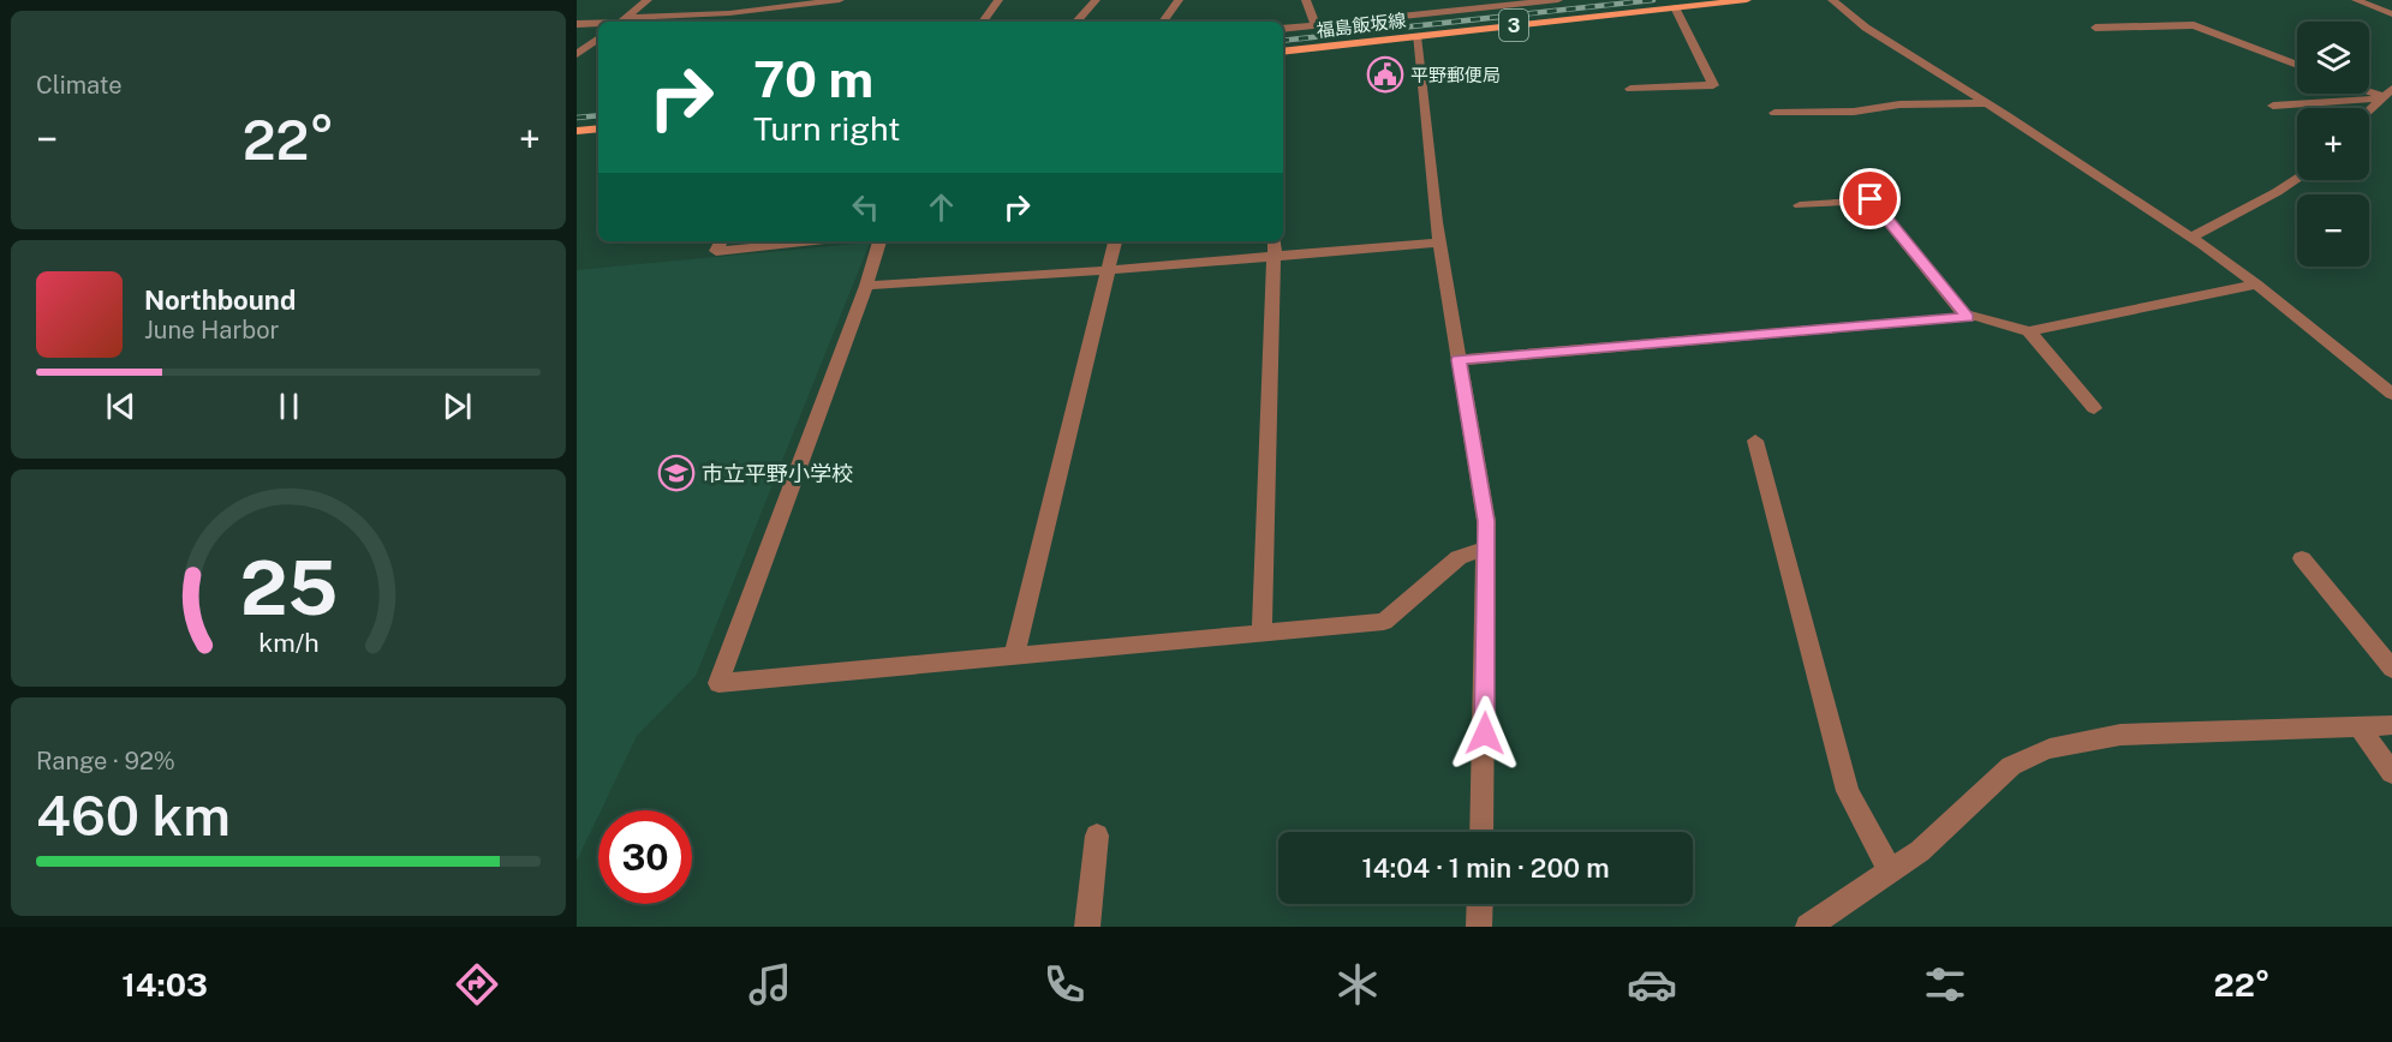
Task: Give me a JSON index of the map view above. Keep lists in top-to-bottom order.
{
  "streets": {
    "main road": ["福島飯坂線", "3"]
  },
  "places": {
    "public building": ["平野郵便局"],
    "school or university": ["市立平野小学校"]
  },
  "page": {
    "tile": [
      "Climate",
      ["Range · 92%", "460 km"]
    ],
    "map_buttons": ["+", "−"],
    "turn": ["70 m", "Turn right"],
    "heat": ["−", "22°", "+"],
    "song": ["Northbound", "June Harbor"],
    "limit": "30",
    "trip": "14:04 · 1 min · 200 m",
    "tabs": ["14:03", "22°"],
    "gauge": ["25", "km/h"]
  }
}
